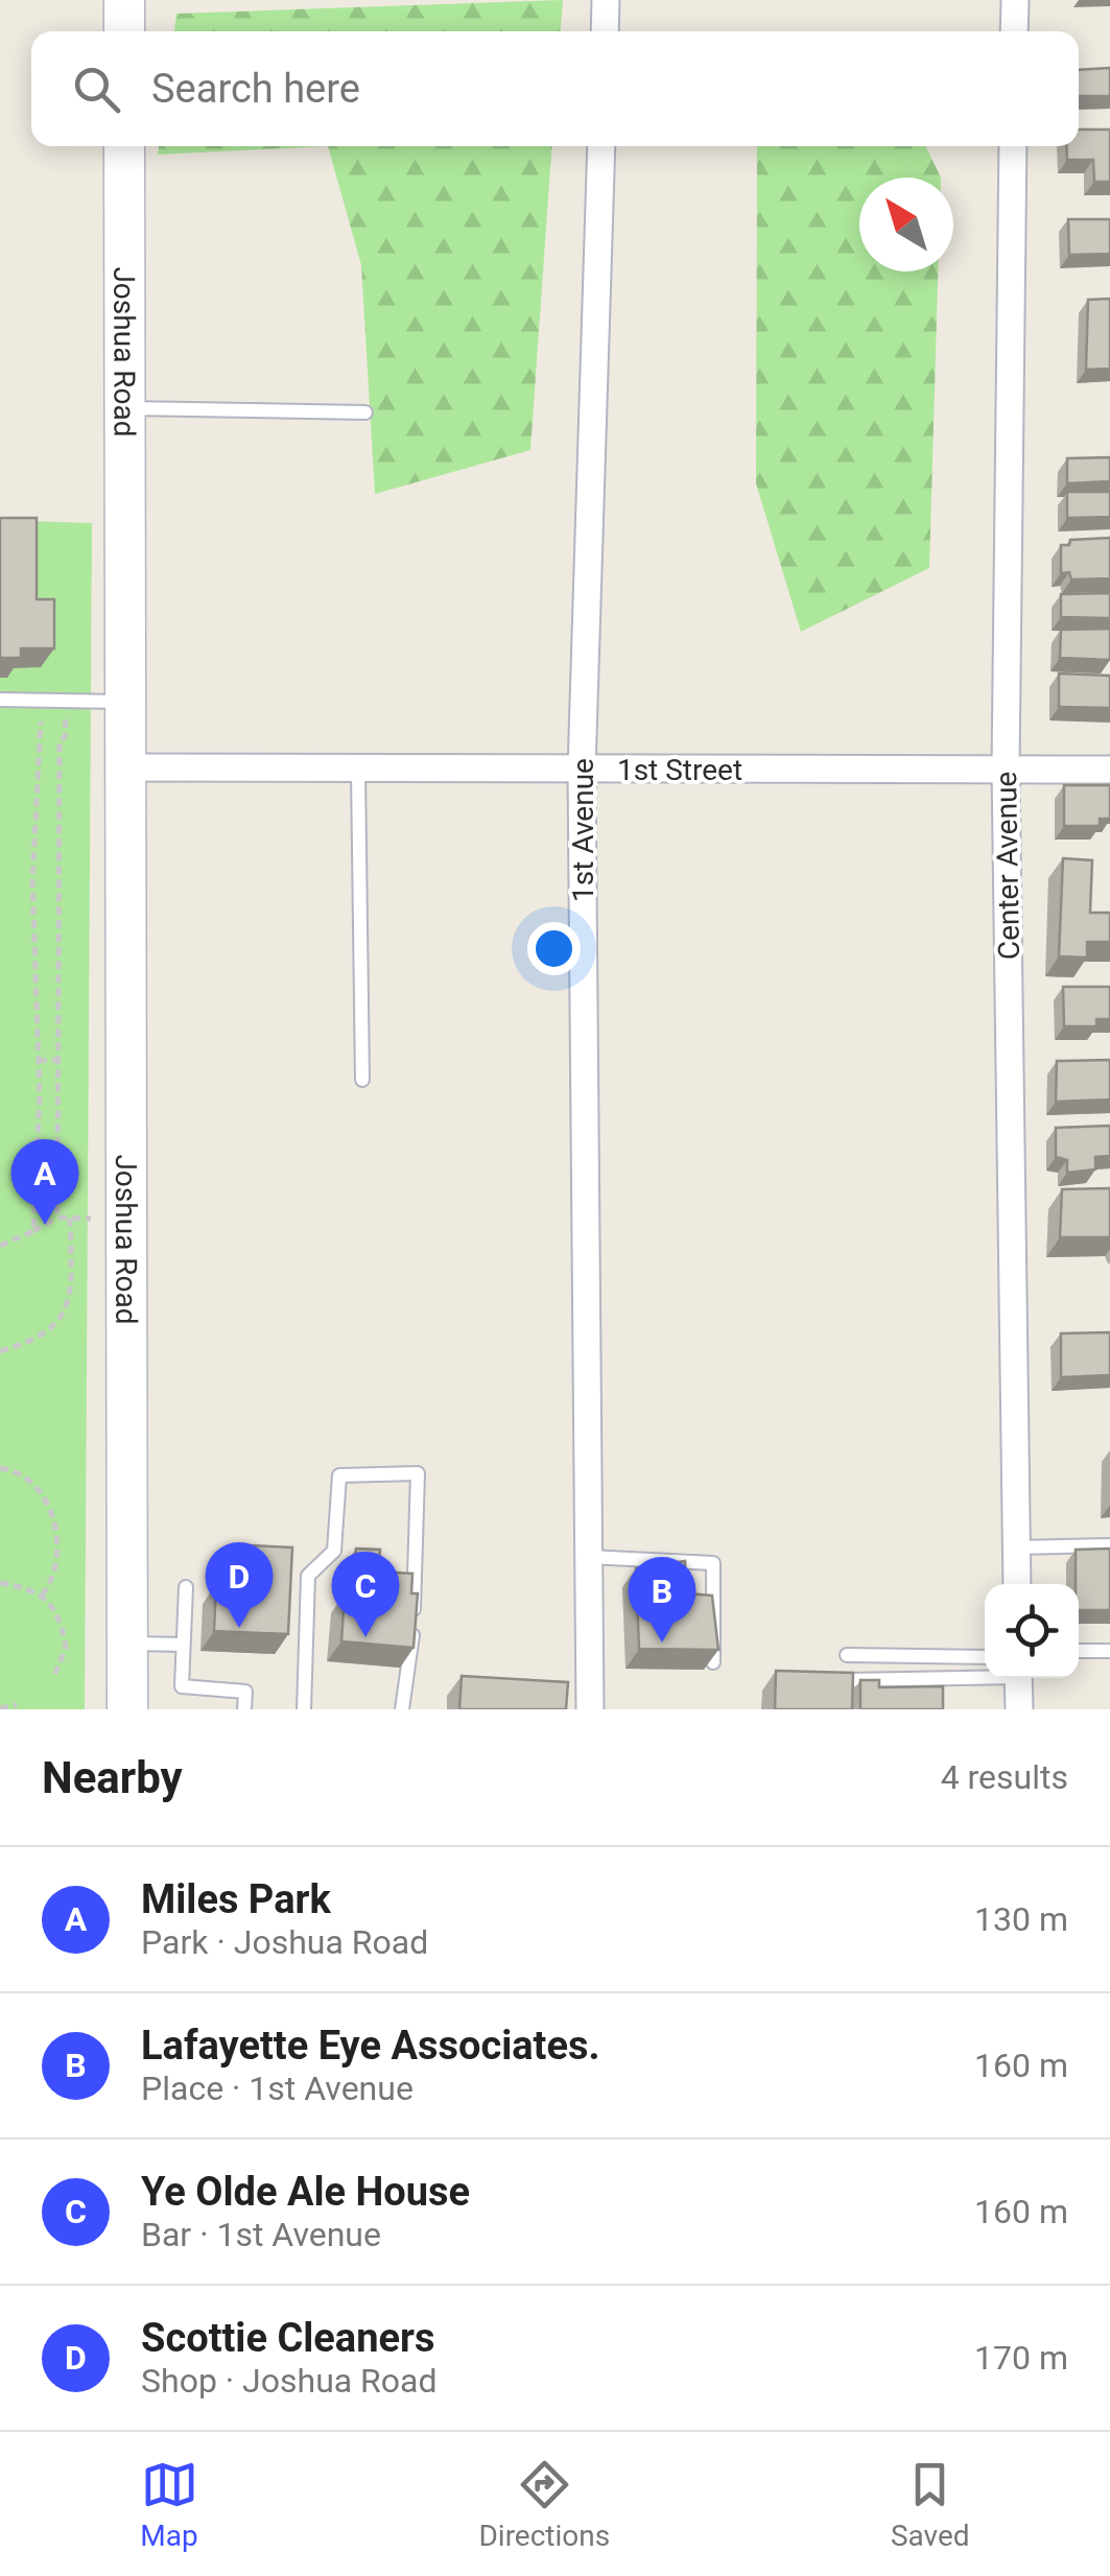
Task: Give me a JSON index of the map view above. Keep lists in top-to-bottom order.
{
  "streets": {
    "main road": ["Joshua Road"],
    "street": ["1st Street", "1st Avenue", "Center Avenue"]
  },
  "crossings": [
    ["Joshua Road", "1st Street"],
    ["1st Street", "1st Avenue"],
    ["1st Street", "Center Avenue"]
  ],
  "north": "top left",
  "page": {
    "search": "Search here",
    "pins": [
      "A",
      "D",
      "C",
      "B"
    ],
    "heading": ["Nearby", "4 results"],
    "list": [
      {
        "mark": "A",
        "name": "Miles Park",
        "note": "Park · Joshua Road",
        "value": "130 m"
      },
      {
        "mark": "B",
        "name": "Lafayette Eye Associates.",
        "note": "Place · 1st Avenue",
        "value": "160 m"
      },
      {
        "mark": "C",
        "name": "Ye Olde Ale House",
        "note": "Bar · 1st Avenue",
        "value": "160 m"
      },
      {
        "mark": "D",
        "name": "Scottie Cleaners",
        "note": "Shop · Joshua Road",
        "value": "170 m"
      }
    ],
    "nav": ["Map", "Directions", "Saved"]
  }
}
